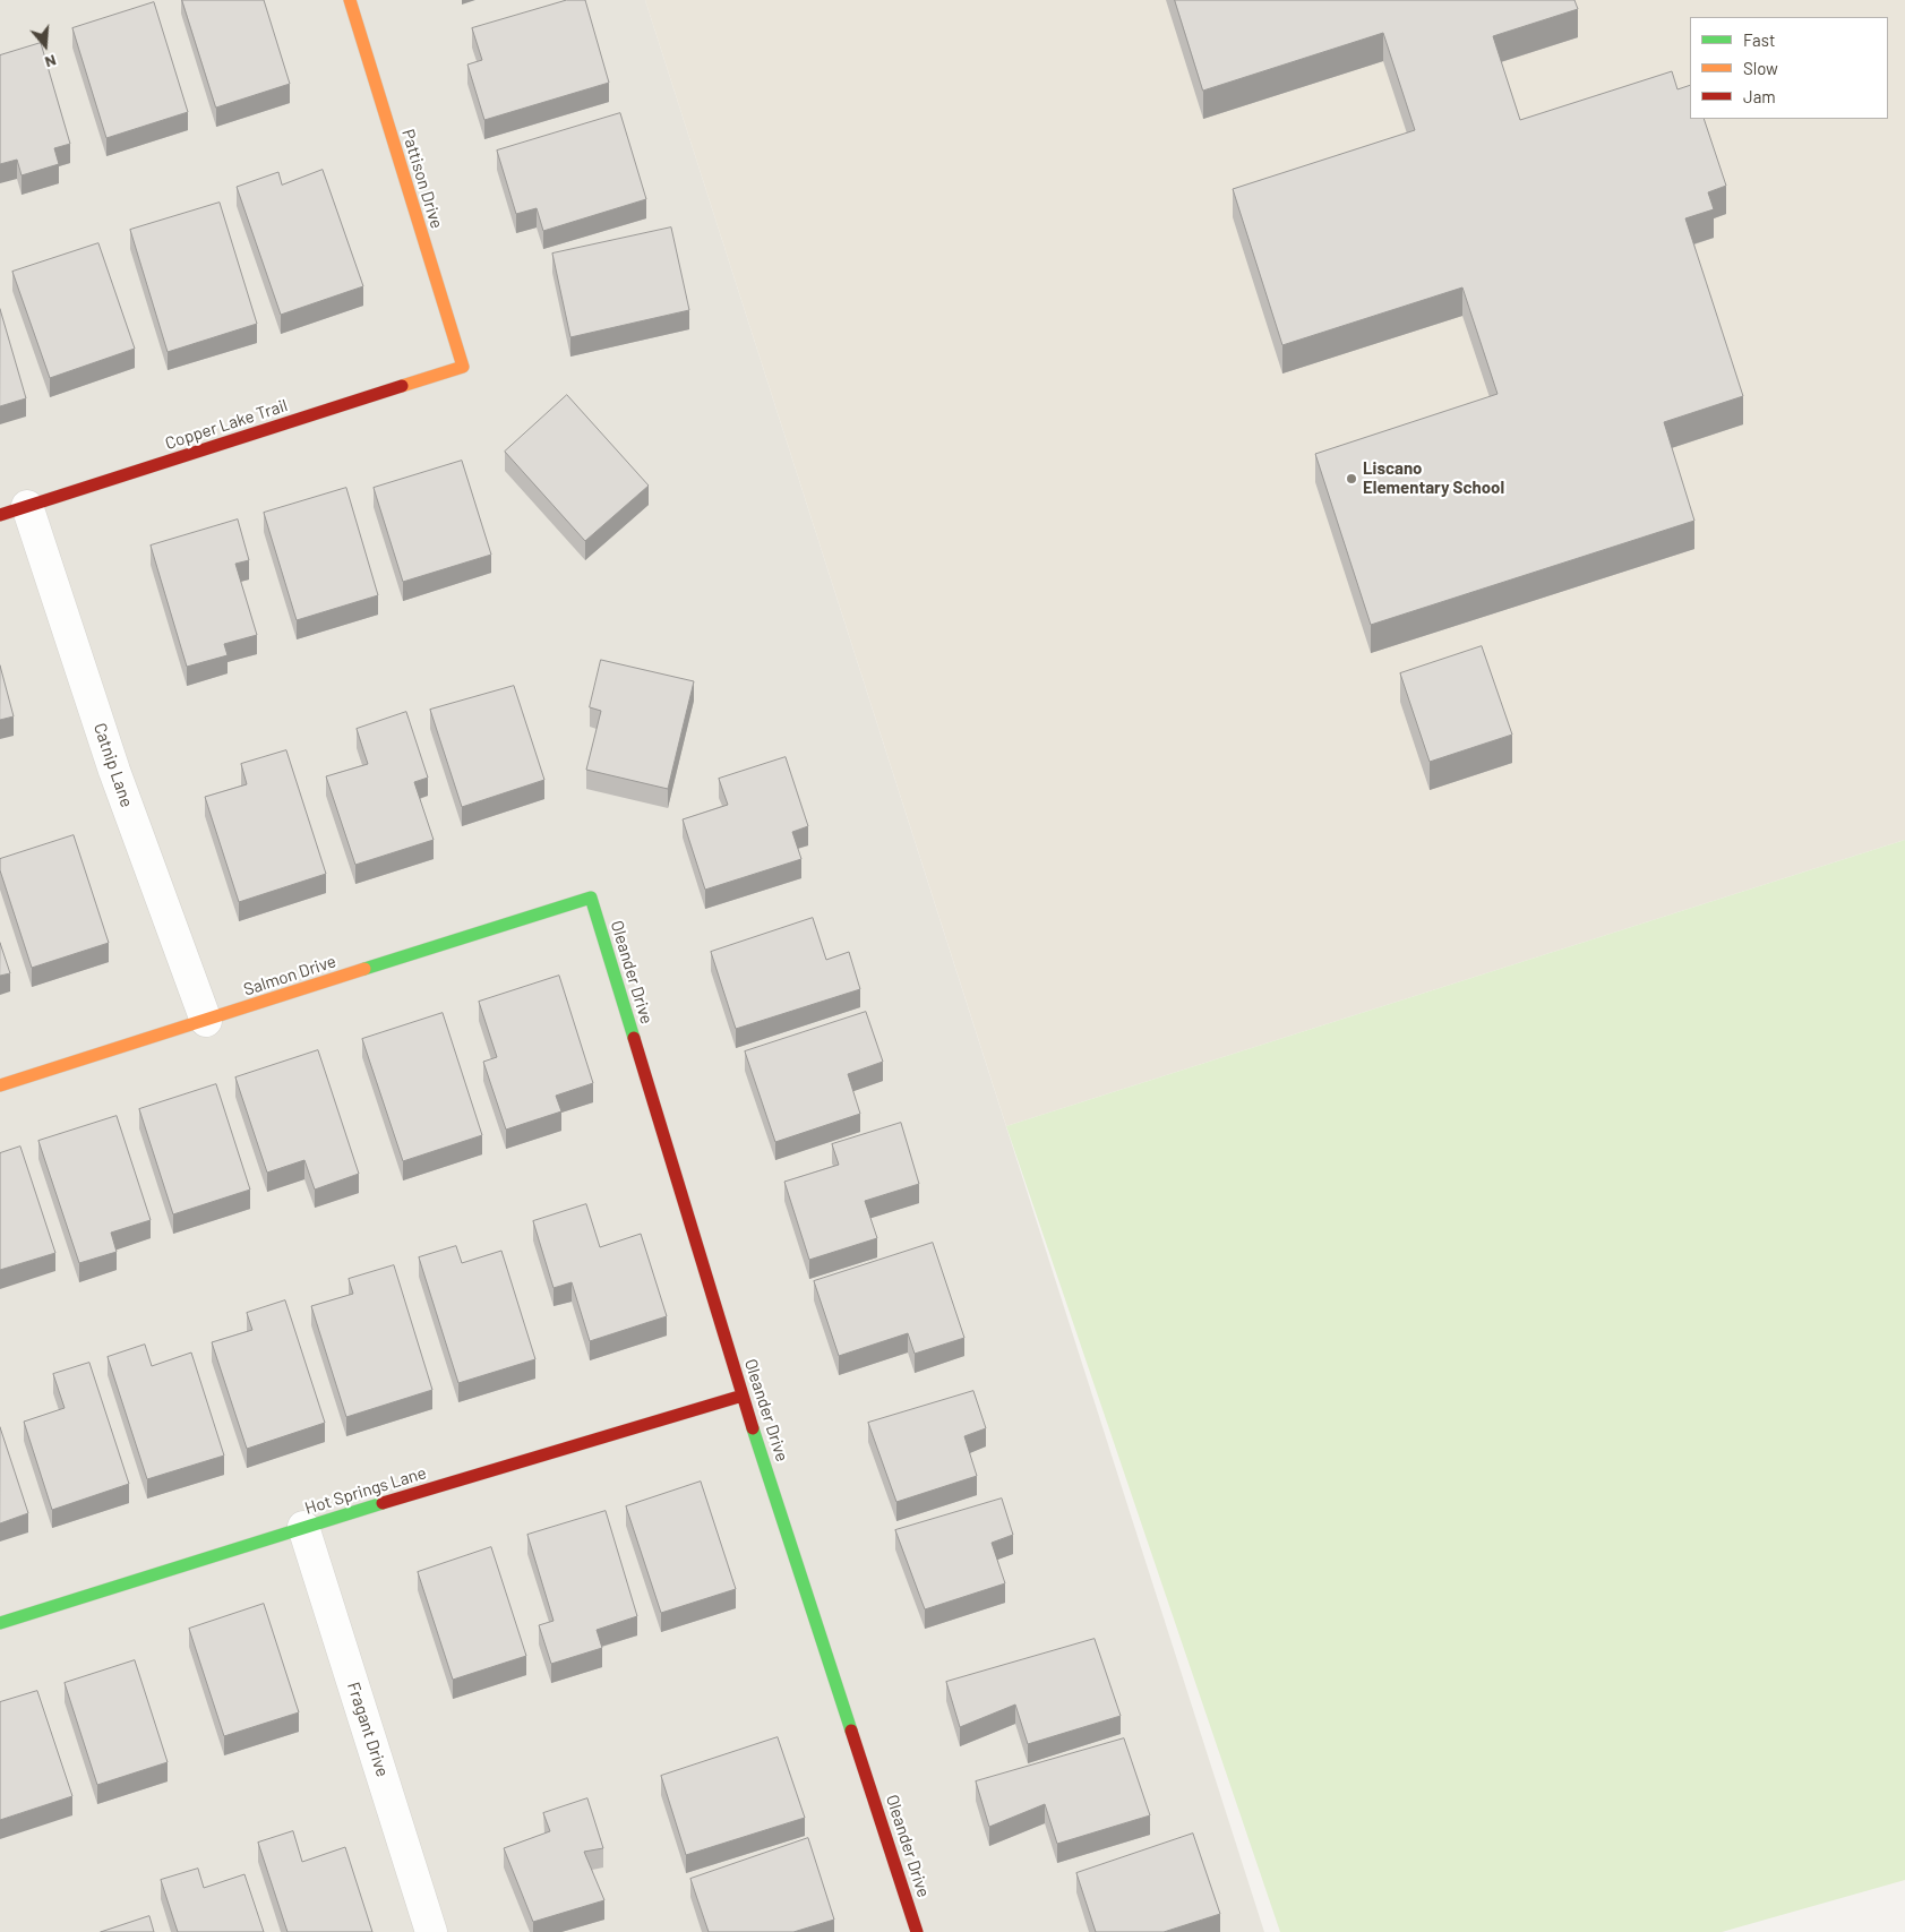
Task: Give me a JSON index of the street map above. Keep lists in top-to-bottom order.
{
  "streets": {
    "street": [
      "Pattison Drive",
      "Copper Lake Trail",
      "Catnip Lane",
      "Oleander Drive",
      "Salmon Drive",
      "Hot Springs Lane",
      "Fragant Drive"
    ]
  },
  "crossings": [
    ["Pattison Drive", "Copper Lake Trail"],
    ["Copper Lake Trail", "Catnip Lane"],
    ["Catnip Lane", "Salmon Drive"],
    ["Oleander Drive", "Salmon Drive"],
    ["Oleander Drive", "Hot Springs Lane"],
    ["Hot Springs Lane", "Fragant Drive"]
  ],
  "places": ["Liscano Elementary School"],
  "legend": ["Fast", "Slow", "Jam"],
  "north": "bottom"
}
